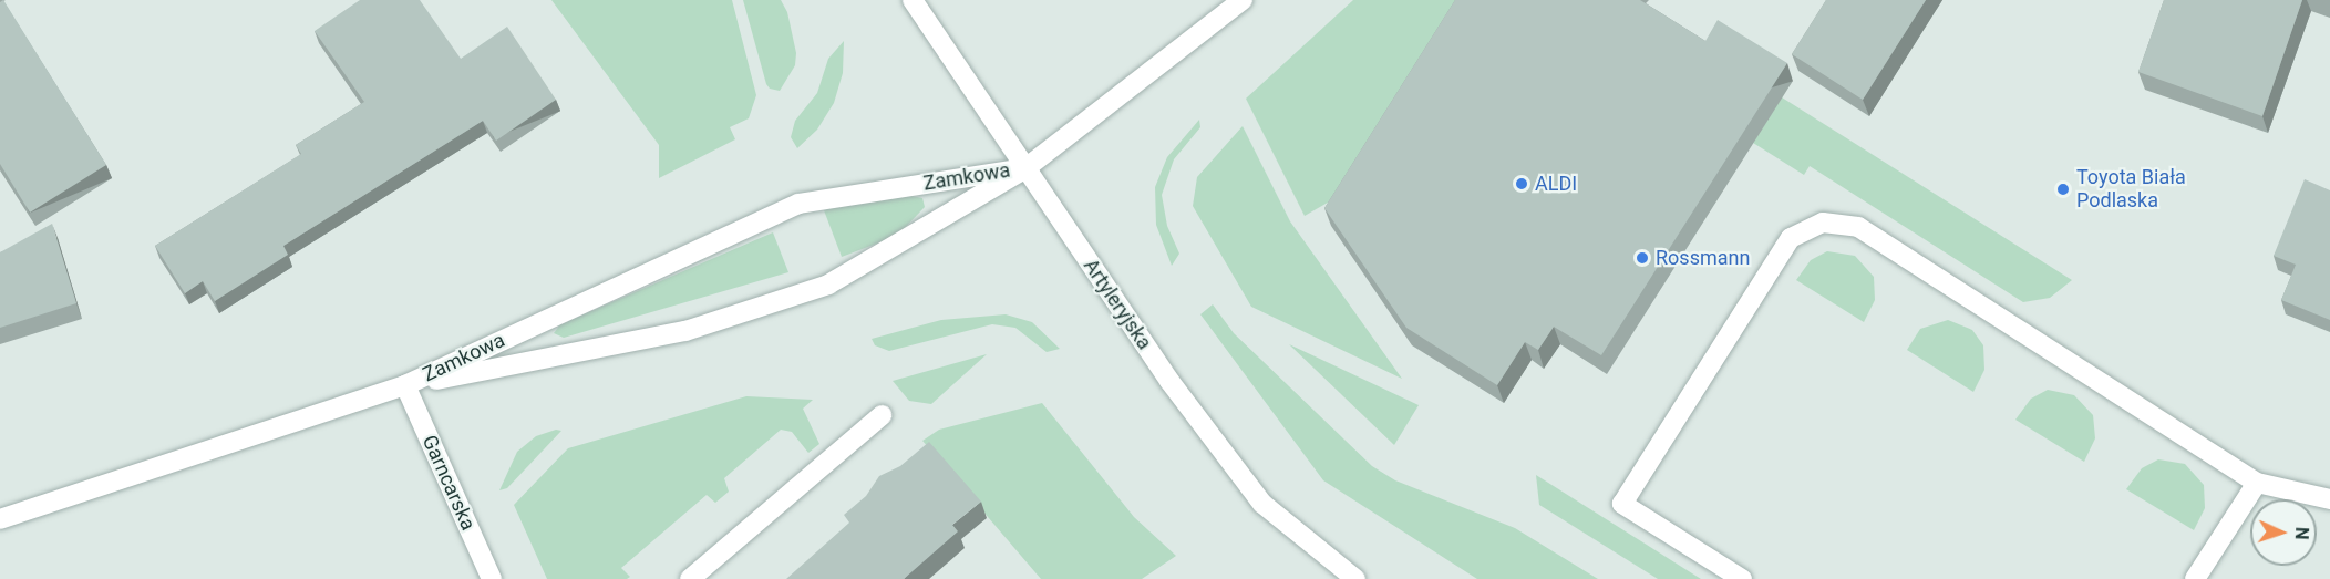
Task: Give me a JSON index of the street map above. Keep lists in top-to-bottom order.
{
  "streets": {
    "main road": ["Zamkowa", "Artyleryjska", "Garncarska"]
  },
  "crossings": [
    ["Zamkowa", "Artyleryjska"],
    ["Zamkowa", "Garncarska"]
  ],
  "places": ["ALDI", "Toyota Biała Podlaska", "Rossmann"],
  "north": "right"
}
